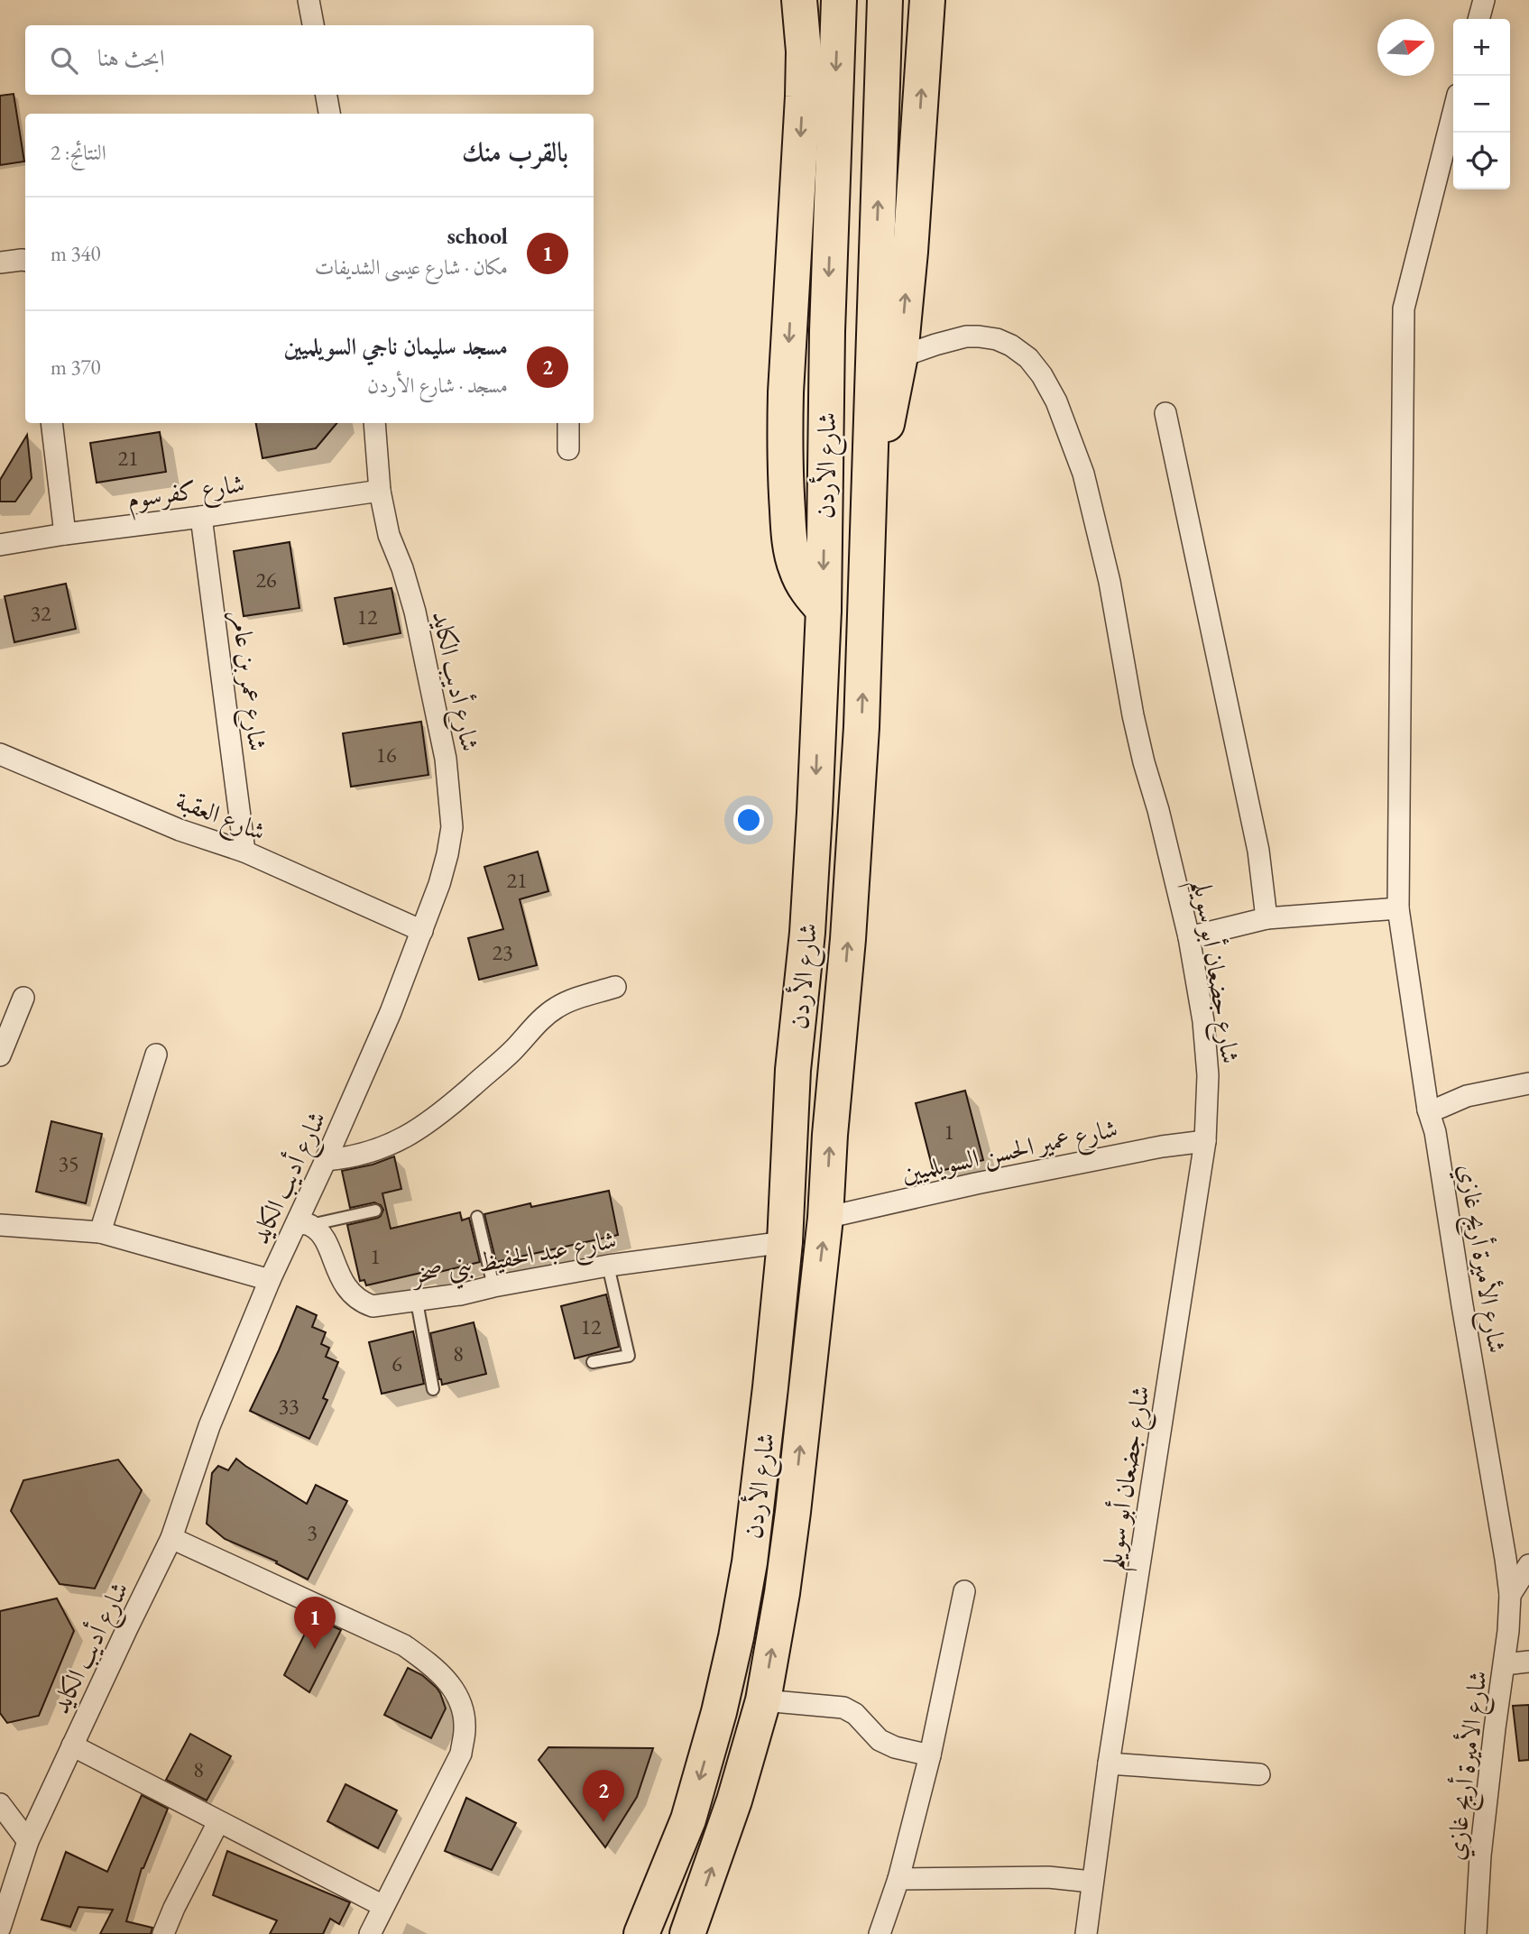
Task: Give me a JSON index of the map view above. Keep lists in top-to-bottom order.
{
  "streets": {
    "highway": ["شارع الأردن"],
    "street": [
      "شارع كفرسوم",
      "شارع عمر بن عامر",
      "شارع أديب الكايد",
      "شارع العقبة",
      "شارع جضعان أبو سويلم",
      "شارع عمير الحسن السويلميين",
      "شارع عبد الحفيظ بني صخر",
      "شارع الأميرة أريج غازي"
    ]
  },
  "crossings": [
    ["شارع الأردن", "شارع جضعان أبو سويلم"],
    ["شارع الأردن", "شارع عمير الحسن السويلميين"],
    ["شارع الأردن", "شارع عبد الحفيظ بني صخر"],
    ["شارع كفرسوم", "شارع عمر بن عامر"],
    ["شارع كفرسوم", "شارع أديب الكايد"],
    ["شارع عمر بن عامر", "شارع العقبة"],
    ["شارع أديب الكايد", "شارع العقبة"],
    ["شارع أديب الكايد", "شارع عبد الحفيظ بني صخر"],
    ["شارع جضعان أبو سويلم", "شارع عمير الحسن السويلميين"]
  ],
  "house_numbers": [
    "21",
    "26",
    "32",
    "12",
    "16",
    "21",
    "23",
    "1",
    "35",
    "1",
    "12",
    "8",
    "6",
    "33",
    "3",
    "8"
  ],
  "north": "right",
  "page": {
    "map_buttons": ["+", "−"],
    "search": "ابحث هنا",
    "heading": ["بالقرب منك", "النتائج: 2"],
    "list": [
      {
        "mark": "1",
        "name": "school",
        "note": "مكان · شارع عيسى الشديفات",
        "value": "340 m"
      },
      {
        "mark": "2",
        "name": "مسجد سليمان ناجي السويلميين",
        "note": "مسجد · شارع الأردن",
        "value": "370 m"
      }
    ],
    "pins": ["1", "2"]
  }
}
